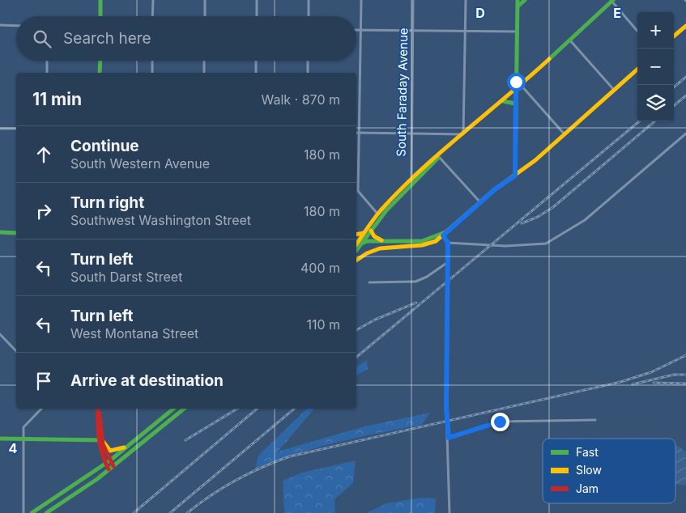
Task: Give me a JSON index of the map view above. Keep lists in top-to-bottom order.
{
  "streets": {
    "street": ["South Faraday Avenue"]
  },
  "legend": ["Fast", "Slow", "Jam"],
  "page": {
    "map_buttons": ["+", "−"],
    "search": "Search here",
    "heading": ["11 min", "Walk · 870 m"],
    "list": [
      ["Continue", "South Western Avenue", "180 m"],
      ["Turn right", "Southwest Washington Street", "180 m"],
      ["Turn left", "South Darst Street", "400 m"],
      ["Turn left", "West Montana Street", "110 m"],
      "Arrive at destination"
    ]
  },
  "grid": {
    "columns": ["D", "E"],
    "rows": ["4"]
  }
}
